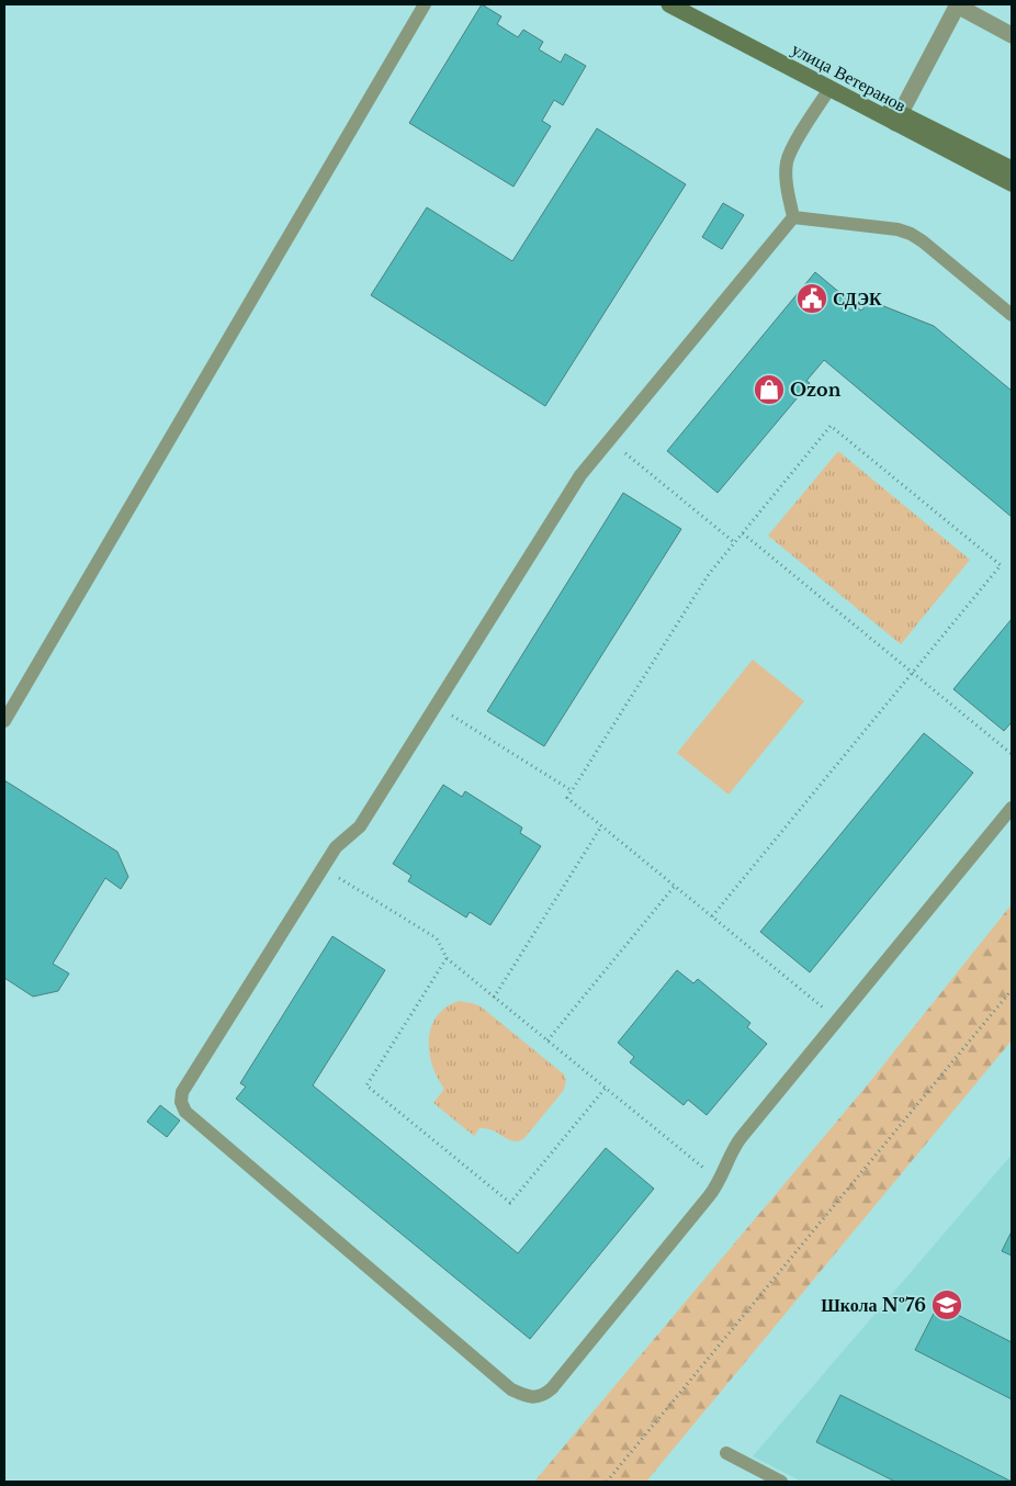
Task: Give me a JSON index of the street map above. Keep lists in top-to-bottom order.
{
  "streets": {
    "street": ["улица Ветеранов"]
  },
  "places": {
    "public building": ["СДЭК"],
    "shop": ["Ozon"],
    "school or university": ["Школа №76"]
  }
}
